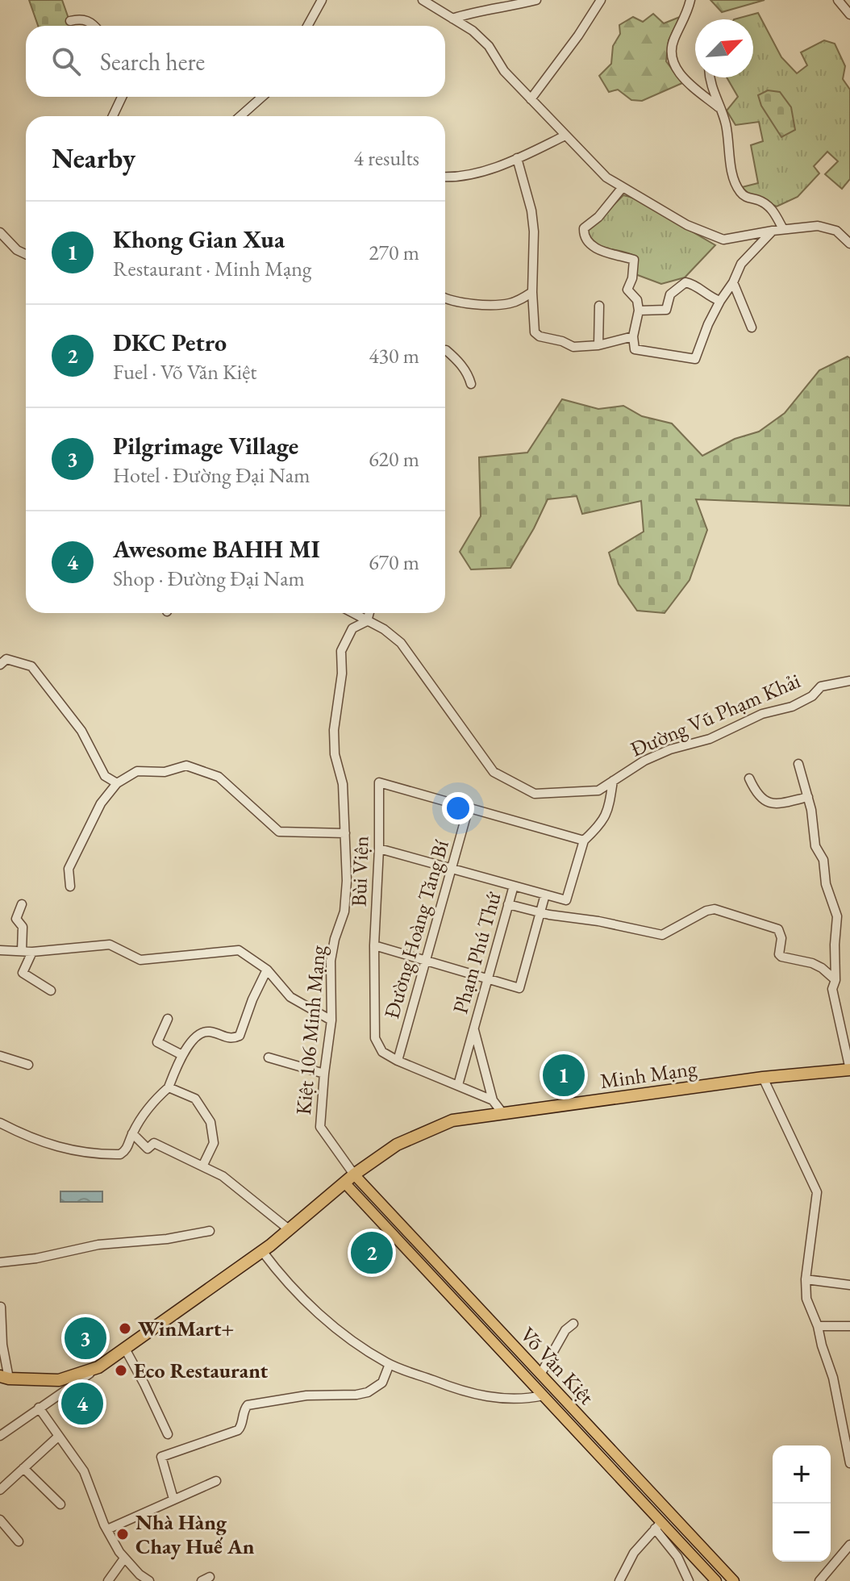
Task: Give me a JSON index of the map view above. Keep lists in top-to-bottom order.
{
  "streets": {
    "highway": ["Minh Mạng"],
    "main road": ["Võ Văn Kiệt"],
    "street": [
      "Đường Vũ Phạm Khải",
      "Bùi Viện",
      "Đường Hoàng Tăng Bí",
      "Phạm Phú Thứ",
      "Kiệt 106 Minh Mạng"
    ]
  },
  "crossings": [
    ["Đường Vũ Phạm Khải", "Kiệt 106 Minh Mạng"],
    ["Bùi Viện", "Đường Hoàng Tăng Bí"],
    ["Bùi Viện", "Phạm Phú Thứ"],
    ["Phạm Phú Thứ", "Minh Mạng"],
    ["Kiệt 106 Minh Mạng", "Minh Mạng"],
    ["Kiệt 106 Minh Mạng", "Võ Văn Kiệt"],
    ["Minh Mạng", "Võ Văn Kiệt"]
  ],
  "places": ["WinMart+", "Eco Restaurant", "Nhà Hàng Chay Huế An"],
  "north": "top right",
  "page": {
    "search": "Search here",
    "heading": ["Nearby", "4 results"],
    "list": [
      {
        "mark": "1",
        "name": "Khong Gian Xua",
        "note": "Restaurant · Minh Mạng",
        "value": "270 m"
      },
      {
        "mark": "2",
        "name": "DKC Petro",
        "note": "Fuel · Võ Văn Kiệt",
        "value": "430 m"
      },
      {
        "mark": "3",
        "name": "Pilgrimage Village",
        "note": "Hotel · Đường Đại Nam",
        "value": "620 m"
      },
      {
        "mark": "4",
        "name": "Awesome BAHH MI",
        "note": "Shop · Đường Đại Nam",
        "value": "670 m"
      }
    ],
    "pins": [
      "1",
      "2",
      "3",
      "4"
    ],
    "map_buttons": ["+", "−"]
  }
}
